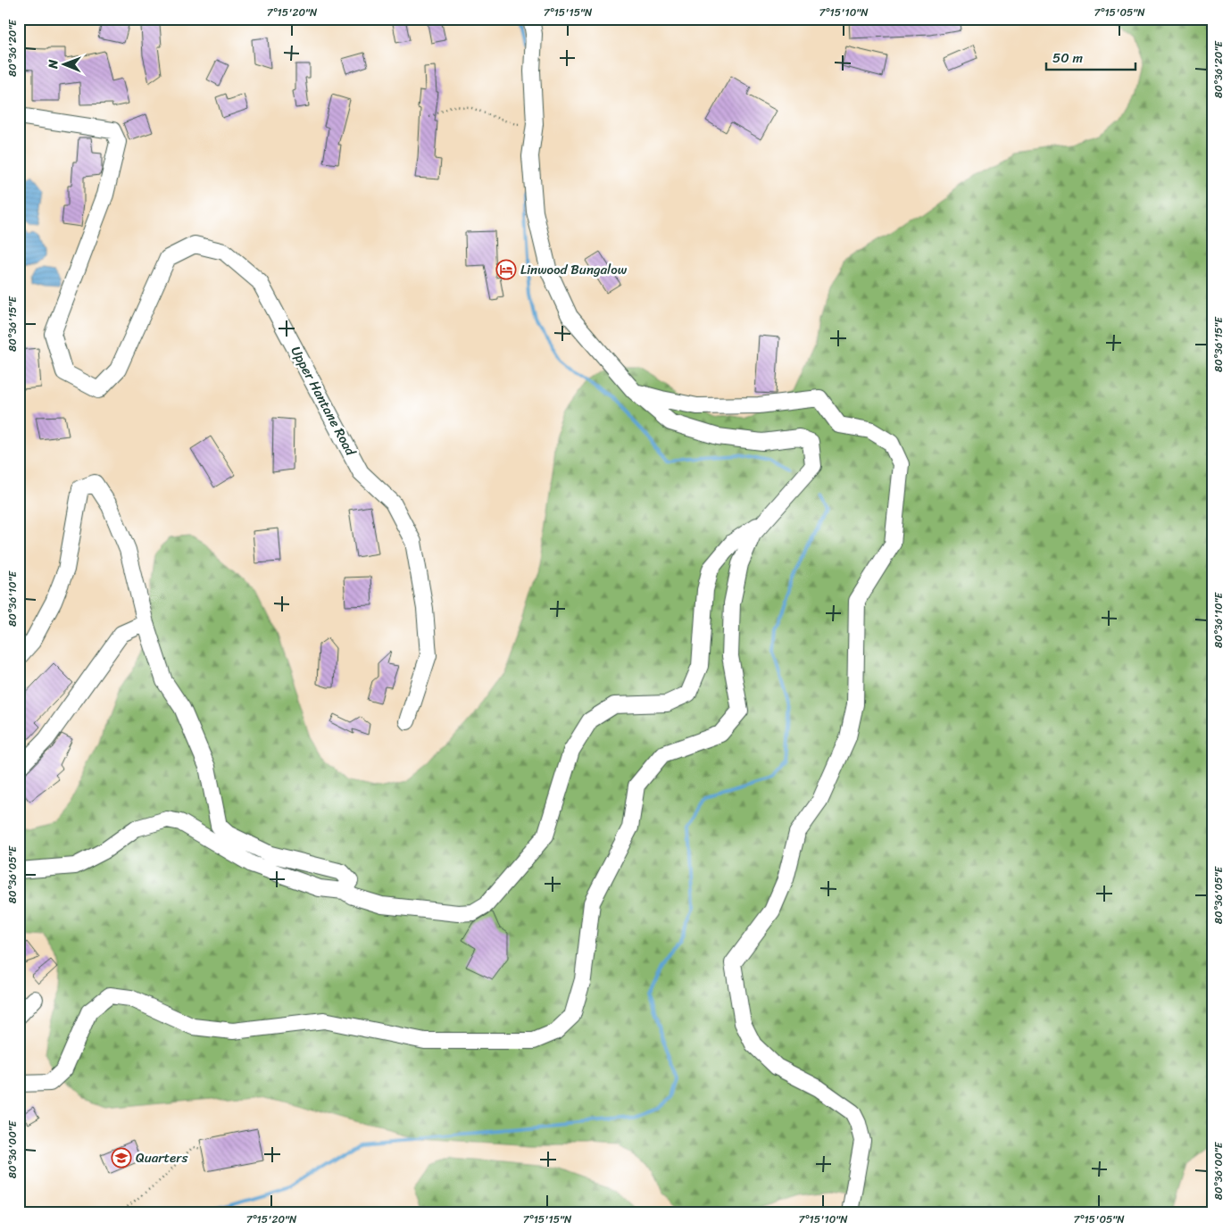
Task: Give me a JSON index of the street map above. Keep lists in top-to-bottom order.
{
  "streets": {
    "street": ["Upper Hantane Road"]
  },
  "places": {
    "hotel": ["Linwood Bungalow"],
    "school or university": ["Quarters"]
  },
  "scale_bar": "50 m",
  "north": "left",
  "coordinates": [
    "7°15'20\"N",
    "7°15'15\"N",
    "7°15'10\"N",
    "7°15'05\"N",
    "80°36'20\"E",
    "80°36'15\"E",
    "80°36'10\"E",
    "80°36'05\"E",
    "80°36'00\"E"
  ]
}
